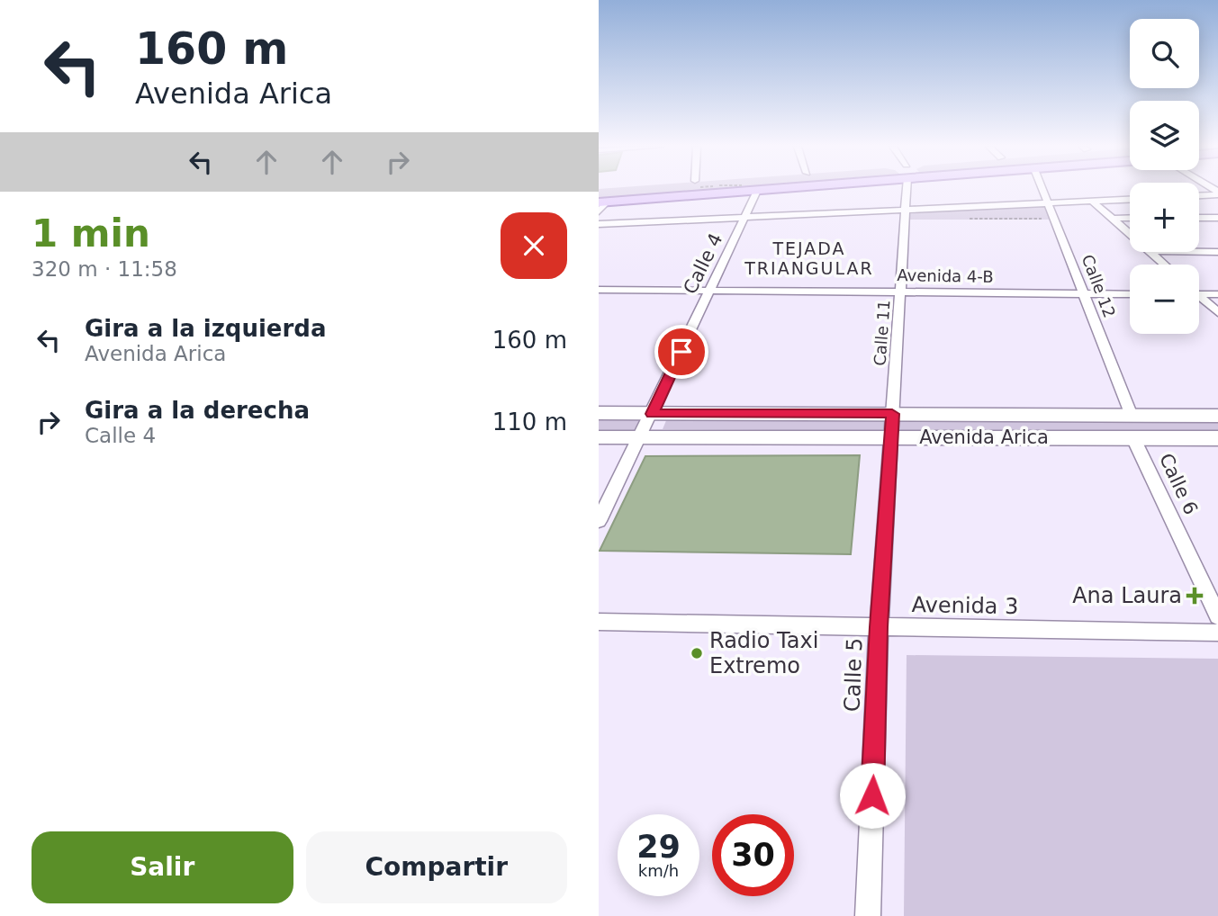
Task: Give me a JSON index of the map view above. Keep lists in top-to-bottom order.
{
  "streets": {
    "street": [
      "Calle 4",
      "Avenida 4-B",
      "Calle 12",
      "Calle 11",
      "Avenida Arica",
      "Calle 6",
      "Avenida 3",
      "Calle 5"
    ]
  },
  "crossings": [
    ["Calle 4", "Avenida 4-B"],
    ["Calle 4", "Avenida Arica"],
    ["Avenida 4-B", "Calle 12"],
    ["Avenida 4-B", "Calle 11"],
    ["Calle 12", "Avenida Arica"],
    ["Calle 11", "Avenida Arica"],
    ["Calle 11", "Calle 5"],
    ["Avenida Arica", "Calle 6"],
    ["Avenida Arica", "Calle 5"],
    ["Avenida 3", "Calle 5"]
  ],
  "districts": ["TEJADA TRIANGULAR"],
  "places": {
    "health": ["Ana Laura"],
    "other": ["Radio Taxi Extremo"]
  },
  "page": {
    "turn": ["160 m", "Avenida Arica"],
    "map_buttons": ["+", "−"],
    "heading": ["1 min", "320 m · 11:58"],
    "list": [
      {
        "name": "Gira a la izquierda",
        "note": "Avenida Arica",
        "value": "160 m"
      },
      {
        "name": "Gira a la derecha",
        "note": "Calle 4",
        "value": "110 m"
      }
    ],
    "speed": "29 km/h",
    "limit": "30",
    "buttons": ["Salir", "Compartir"]
  }
}
